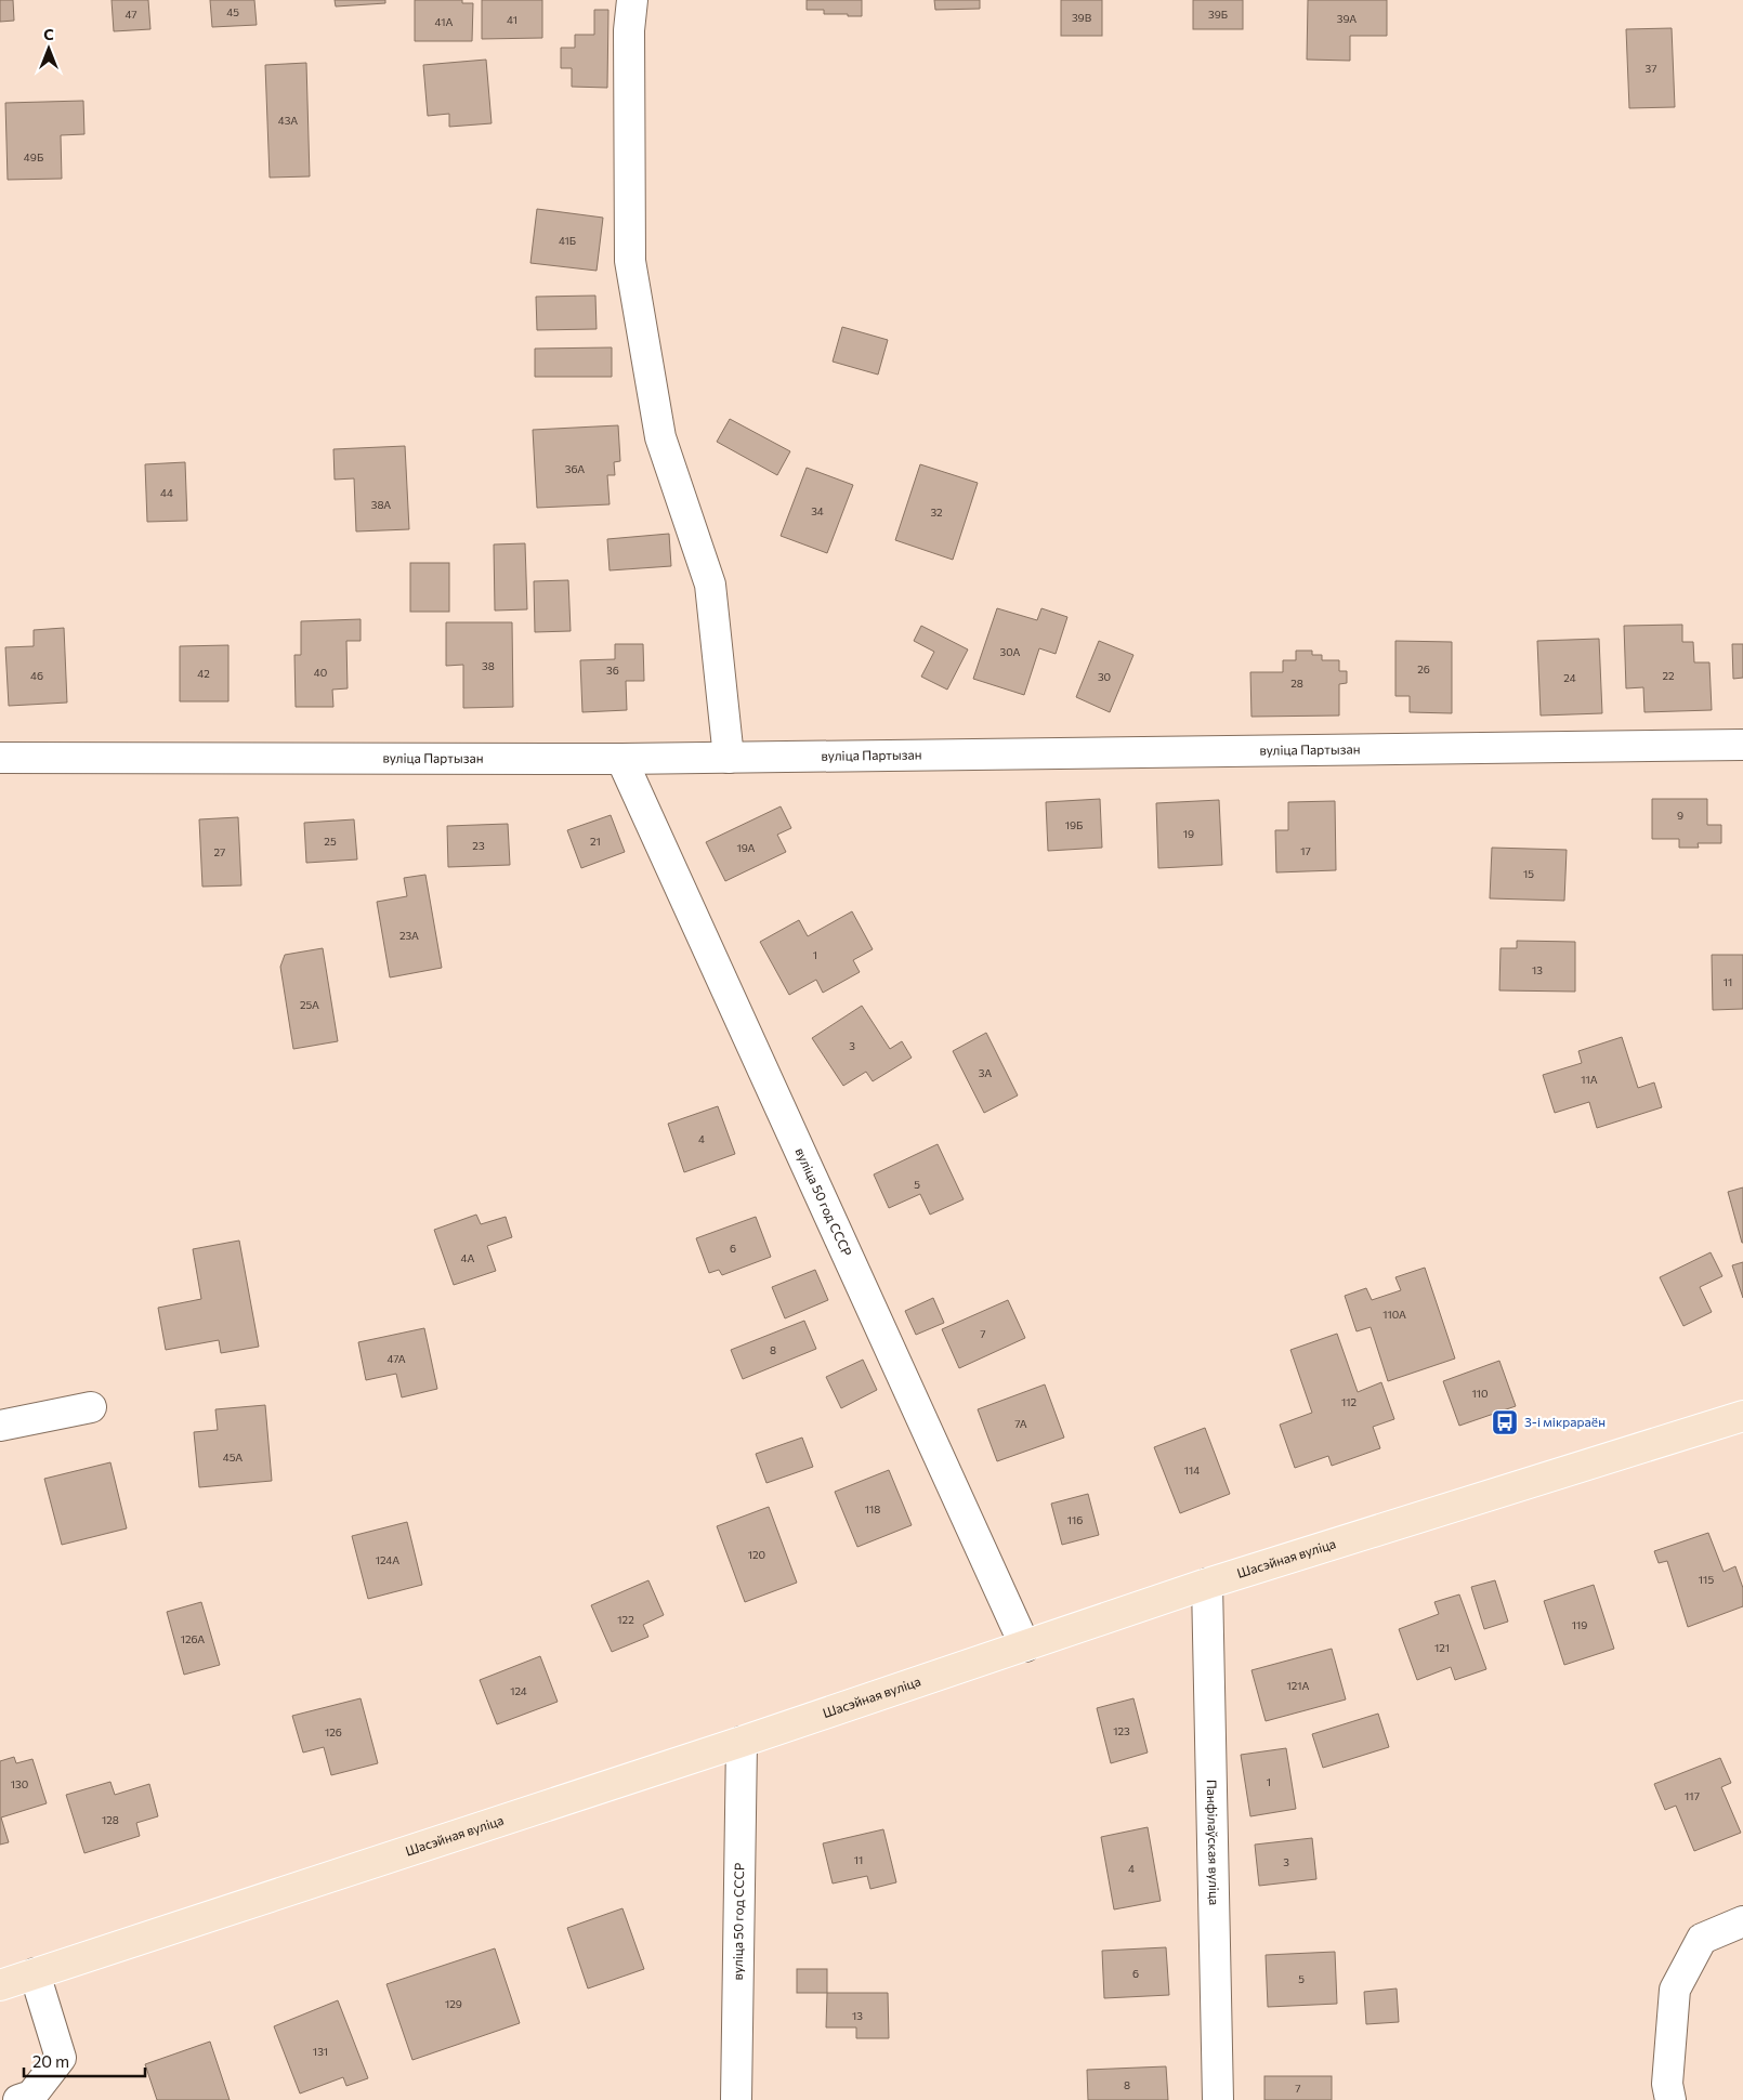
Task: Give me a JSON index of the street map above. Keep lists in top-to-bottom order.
{
  "streets": {
    "main road": ["Шасэйная вуліца"],
    "street": ["вуліца Партызан", "вуліца 50 год СССР", "Панфілаўская вуліца"]
  },
  "crossings": [
    ["вуліца Партызан", "вуліца 50 год СССР"],
    ["вуліца 50 год СССР", "Шасэйная вуліца"],
    ["Шасэйная вуліца", "Панфілаўская вуліца"]
  ],
  "places": {
    "bus stop": ["3-і мікрараён"]
  },
  "house_numbers": [
    "45",
    "47",
    "39Б",
    "39В",
    "39А",
    "41",
    "41А",
    "37",
    "43А",
    "49Б",
    "41Б",
    "36А",
    "44",
    "38А",
    "34",
    "32",
    "30А",
    "38",
    "26",
    "36",
    "40",
    "42",
    "46",
    "22",
    "30",
    "24",
    "28",
    "9",
    "19Б",
    "19",
    "25",
    "21",
    "23",
    "19А",
    "17",
    "27",
    "15",
    "23А",
    "1",
    "13",
    "11",
    "25А",
    "3",
    "3А",
    "11А",
    "4",
    "5",
    "6",
    "4А",
    "110А",
    "7",
    "8",
    "47А",
    "110",
    "112",
    "7А",
    "45А",
    "114",
    "118",
    "116",
    "120",
    "124А",
    "115",
    "122",
    "119",
    "126А",
    "121",
    "121А",
    "124",
    "123",
    "126",
    "1",
    "130",
    "117",
    "128",
    "11",
    "3",
    "4",
    "6",
    "5",
    "129",
    "13",
    "131",
    "8",
    "7"
  ],
  "scale_bar": "20 m",
  "north": "top"
}
